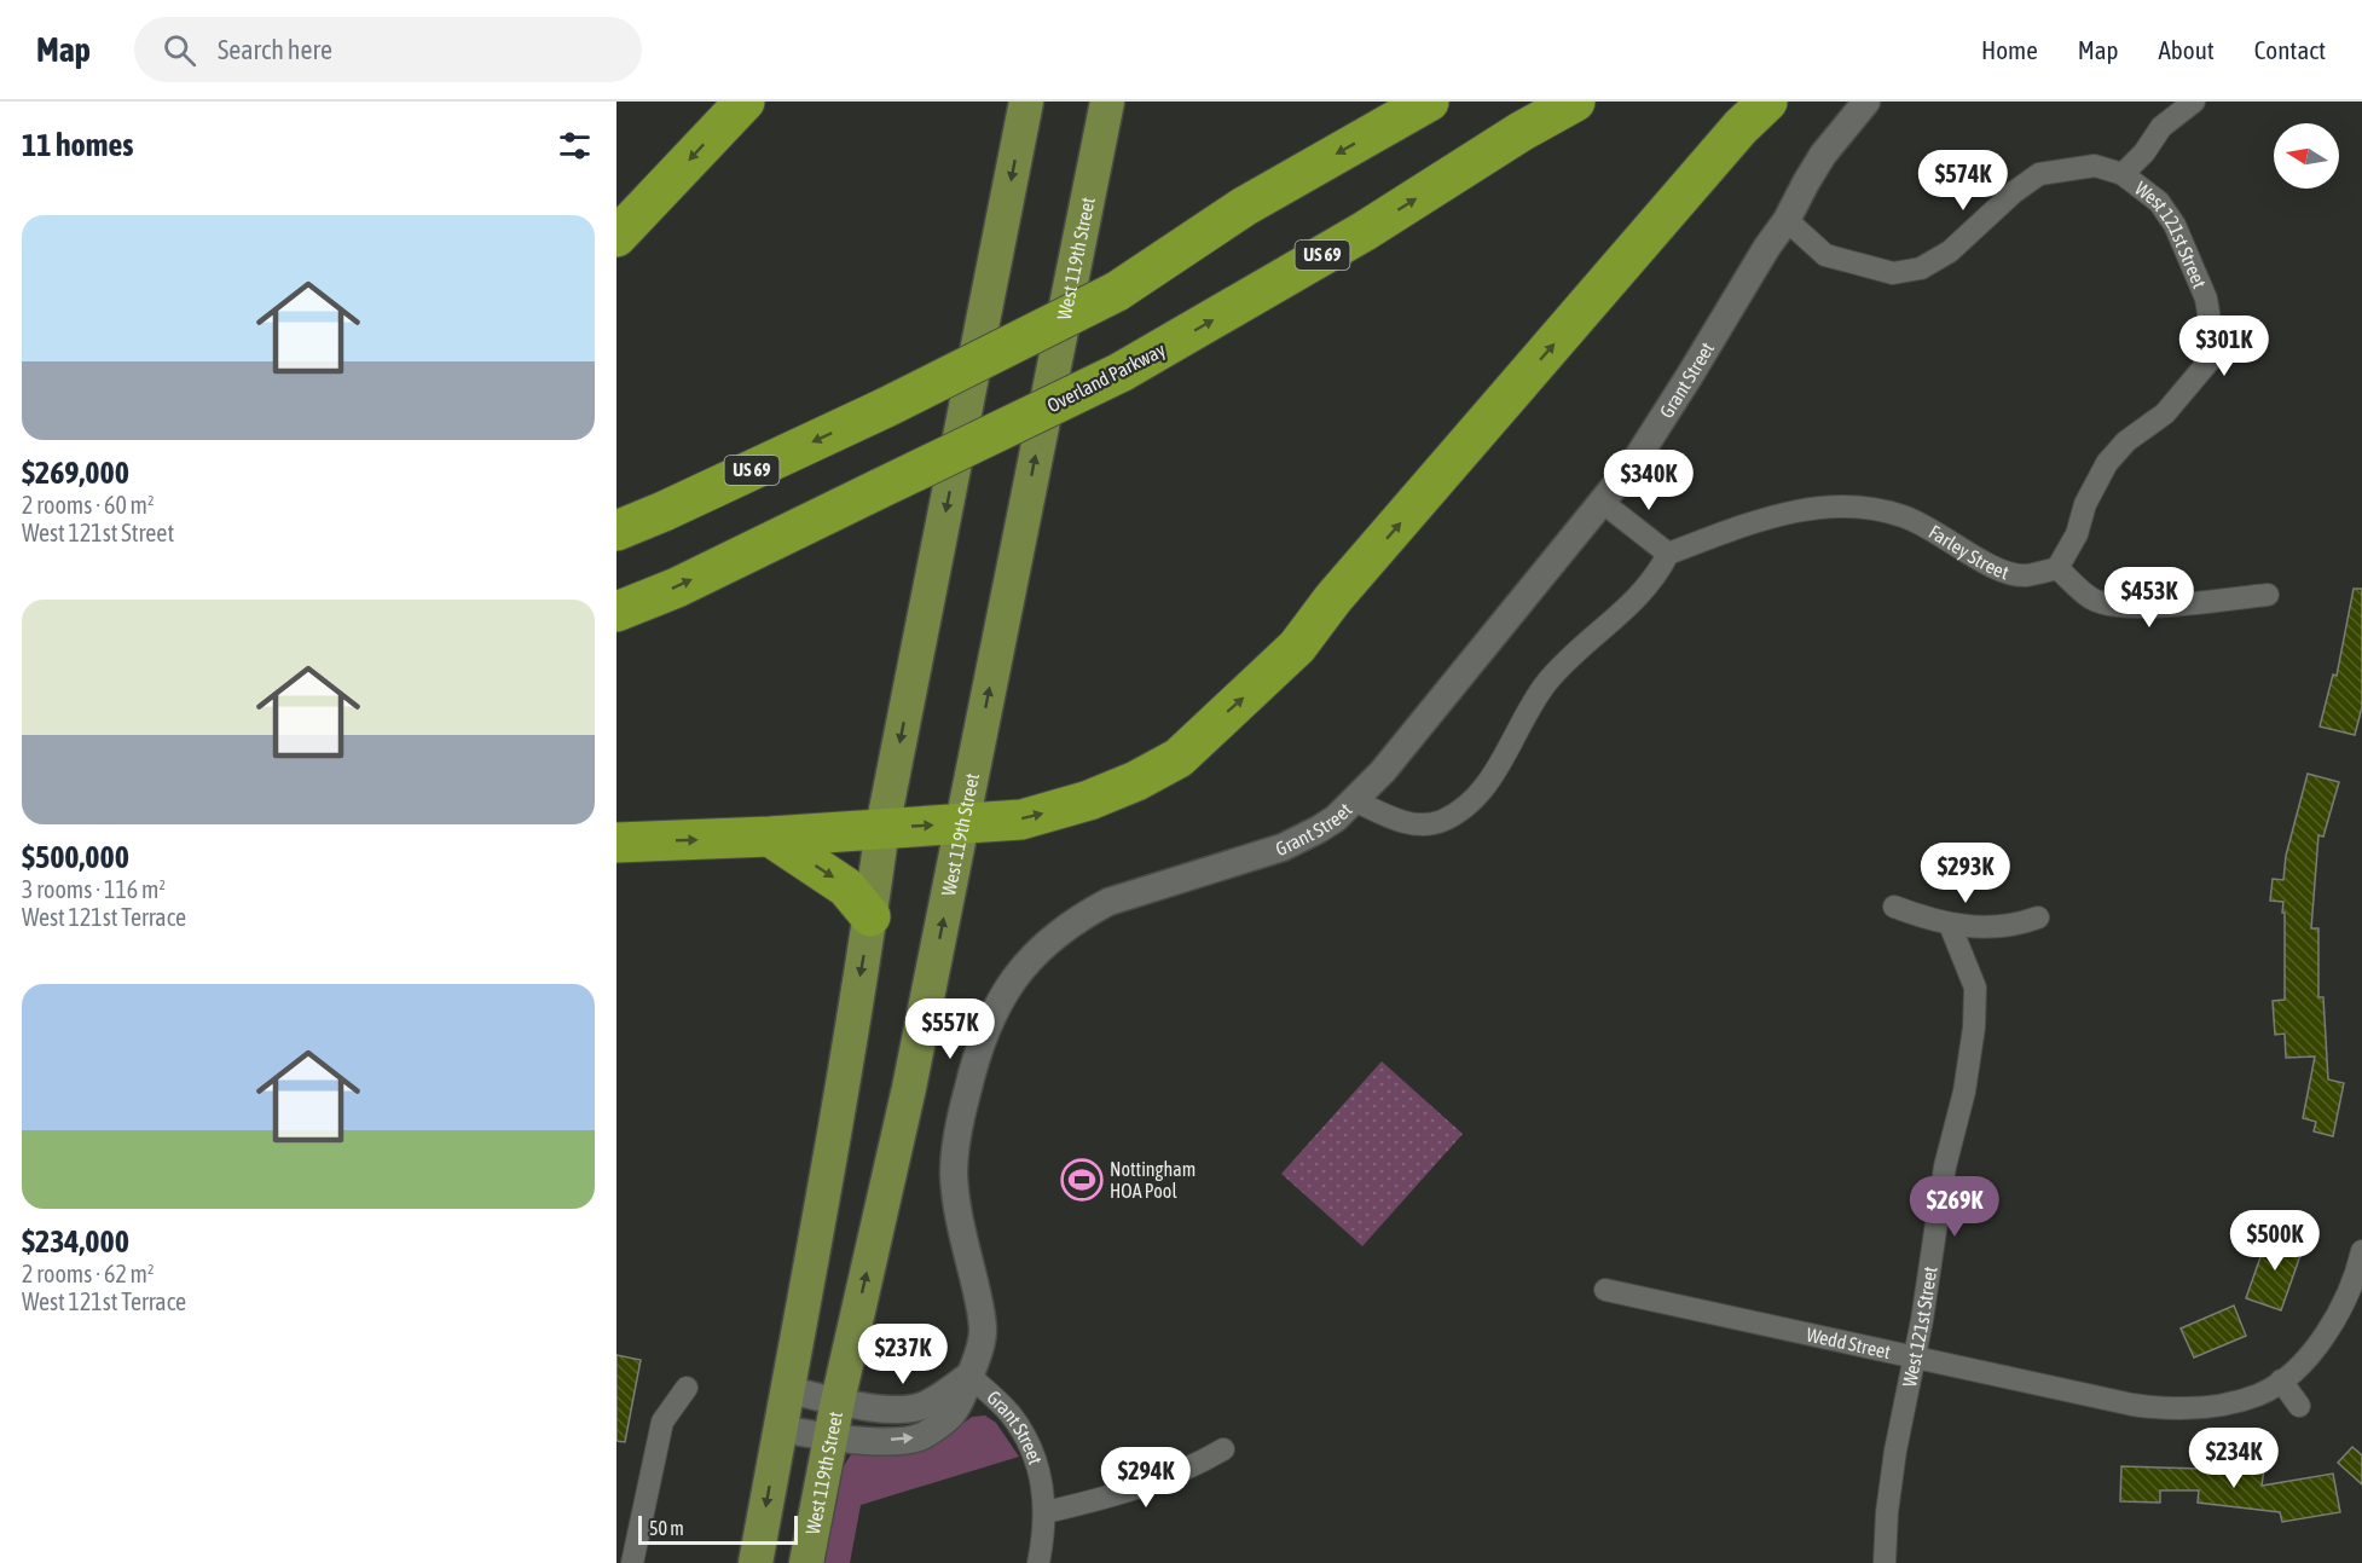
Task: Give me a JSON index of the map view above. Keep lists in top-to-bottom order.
{
  "streets": {
    "highway": ["US 69", "Overland Parkway"],
    "main road": ["West 119th Street"],
    "street": [
      "West 121st Street",
      "Grant Street",
      "Farley Street",
      "Wedd Street"
    ]
  },
  "crossings": [
    ["West 121st Street", "Farley Street"],
    ["West 121st Street", "Wedd Street"]
  ],
  "places": {
    "sports": ["Nottingham HOA Pool"]
  },
  "scale_bar": "50 m",
  "north": "left",
  "page": {
    "header": "Map",
    "search": "Search here",
    "nav": [
      "Home",
      "Map",
      "About",
      "Contact"
    ],
    "heading": "11 homes",
    "price": [
      "$574K",
      "$301K",
      "$340K",
      "$453K",
      "$293K",
      "$557K",
      "$269K",
      "$500K",
      "$237K",
      "$234K",
      "$294K"
    ],
    "list": [
      {
        "name": "$269,000",
        "note": "2 rooms · 60 m² · West 121st Street"
      },
      {
        "name": "$500,000",
        "note": "3 rooms · 116 m² · West 121st Terrace"
      },
      {
        "name": "$234,000",
        "note": "2 rooms · 62 m² · West 121st Terrace"
      }
    ],
    "scale": "50 m"
  }
}
